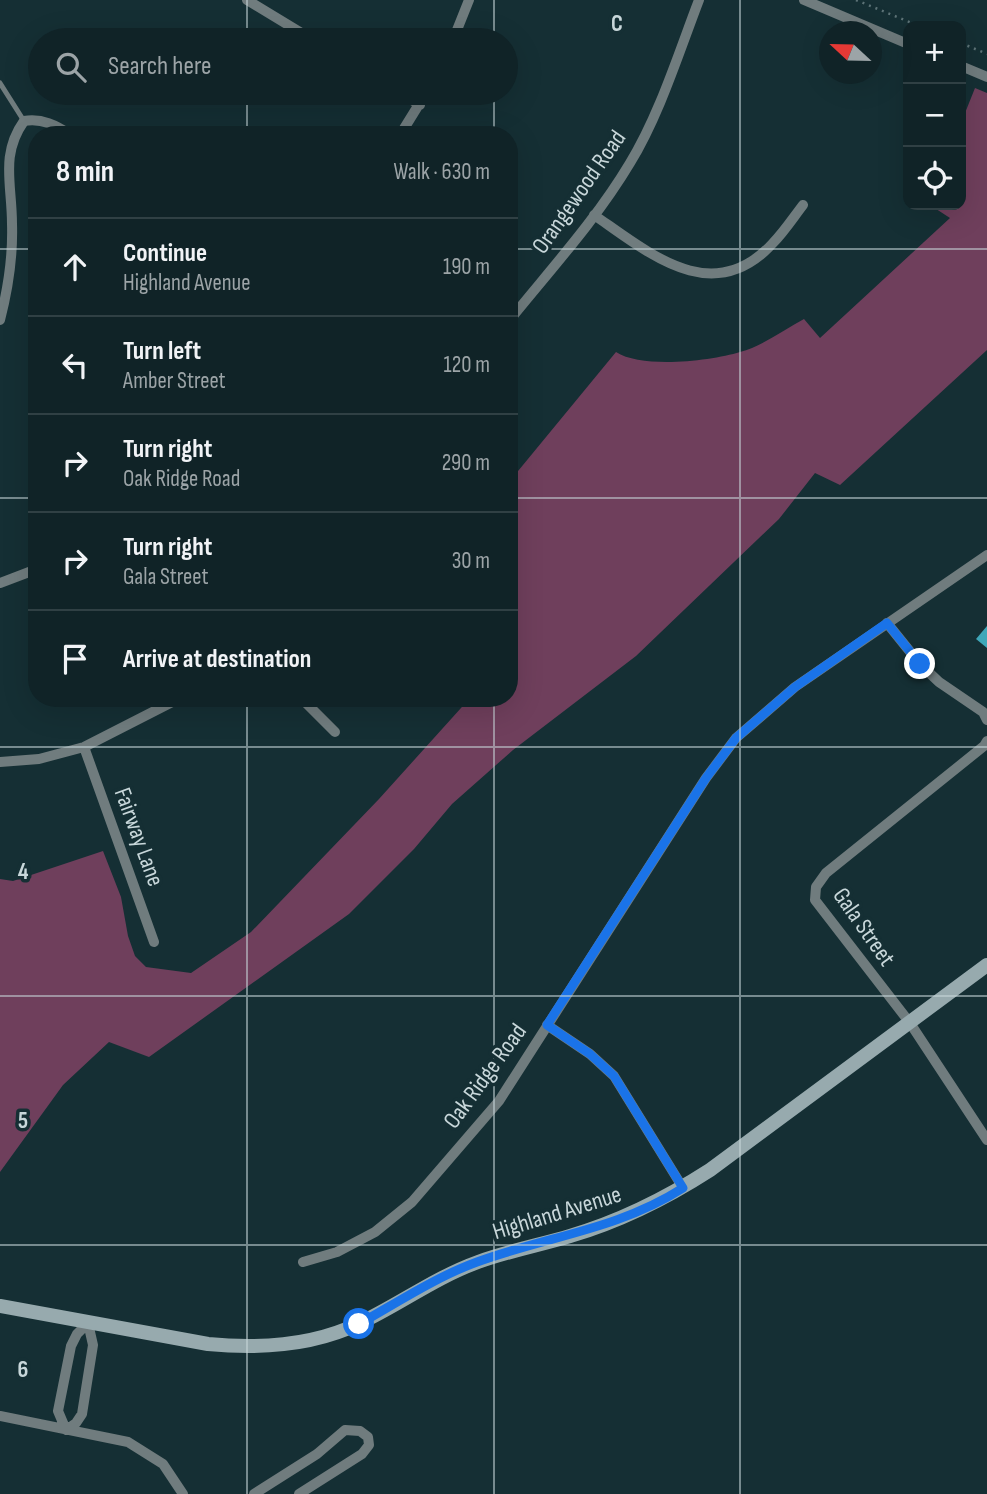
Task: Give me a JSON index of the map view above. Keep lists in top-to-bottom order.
{
  "streets": {
    "main road": ["Highland Avenue"],
    "street": [
      "Orangewood Road",
      "Fairway Lane",
      "Gala Street",
      "Oak Ridge Road"
    ]
  },
  "crossings": [
    ["Gala Street", "Highland Avenue"]
  ],
  "north": "left",
  "page": {
    "map_buttons": ["+", "−"],
    "search": "Search here",
    "heading": ["8 min", "Walk · 630 m"],
    "list": [
      ["Continue", "Highland Avenue", "190 m"],
      ["Turn left", "Amber Street", "120 m"],
      ["Turn right", "Oak Ridge Road", "290 m"],
      ["Turn right", "Gala Street", "30 m"],
      "Arrive at destination"
    ]
  },
  "grid": {
    "columns": ["C"],
    "rows": ["4", "5", "6"]
  }
}
